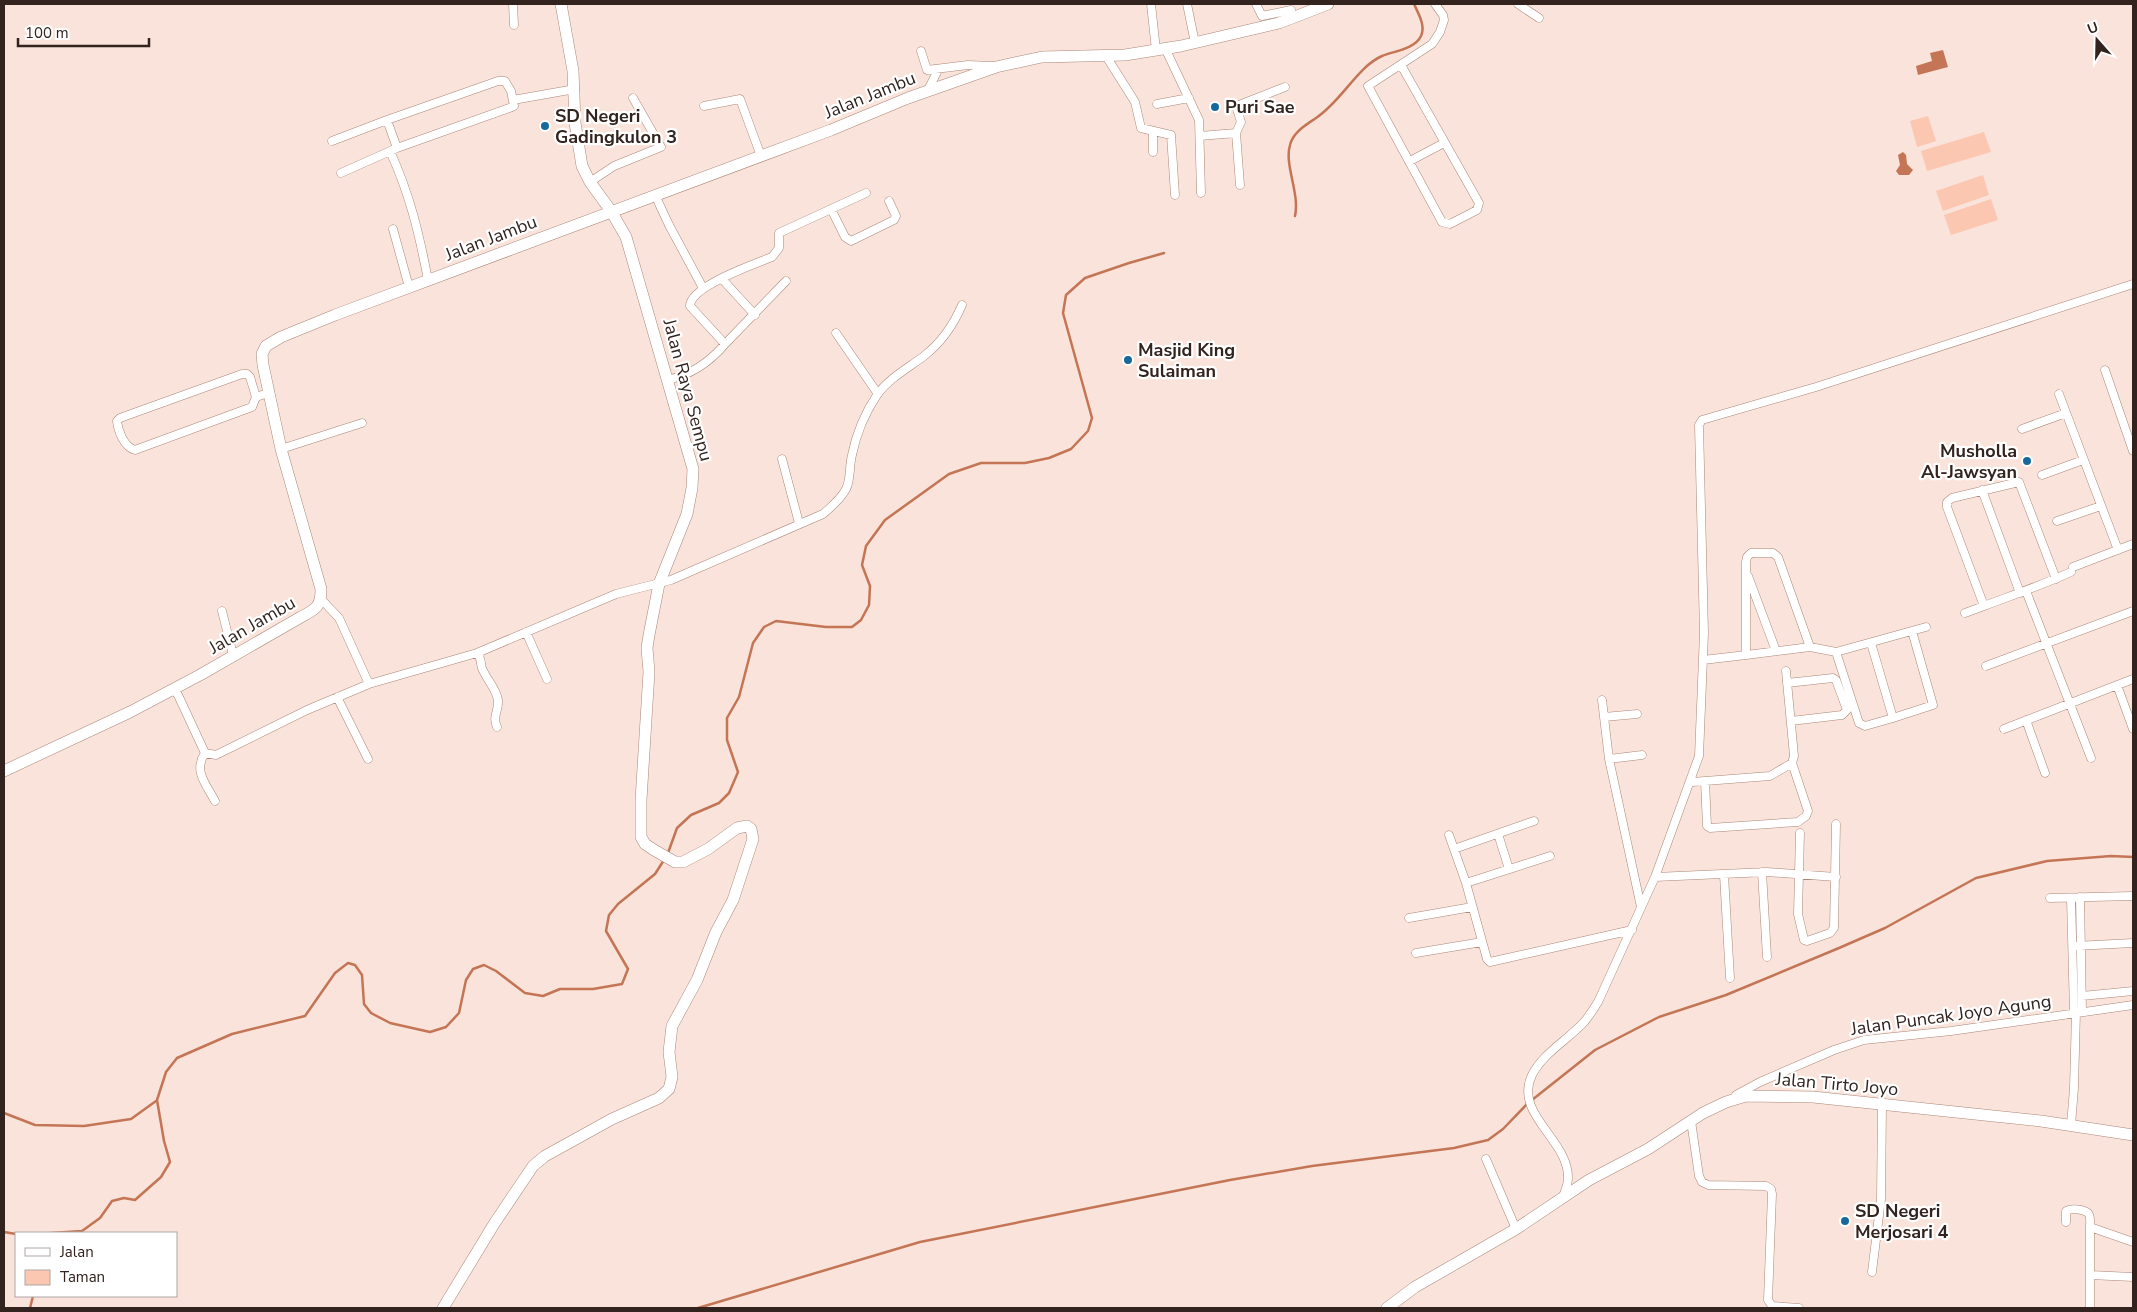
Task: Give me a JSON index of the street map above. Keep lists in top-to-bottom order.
{
  "streets": {
    "street": [
      "Jalan Jambu",
      "Jalan Raya Sempu",
      "Jalan Puncak Joyo Agung",
      "Jalan Tirto Joyo"
    ]
  },
  "crossings": [
    ["Jalan Jambu", "Jalan Raya Sempu"],
    ["Jalan Puncak Joyo Agung", "Jalan Tirto Joyo"]
  ],
  "places": [
    "Puri Sae",
    "SD Negeri Gadingkulon 3",
    "Masjid King Sulaiman",
    "Musholla Al-Jawsyan",
    "SD Negeri Merjosari 4"
  ],
  "legend": ["Jalan", "Taman"],
  "scale_bar": "100 m",
  "north": "top"
}
